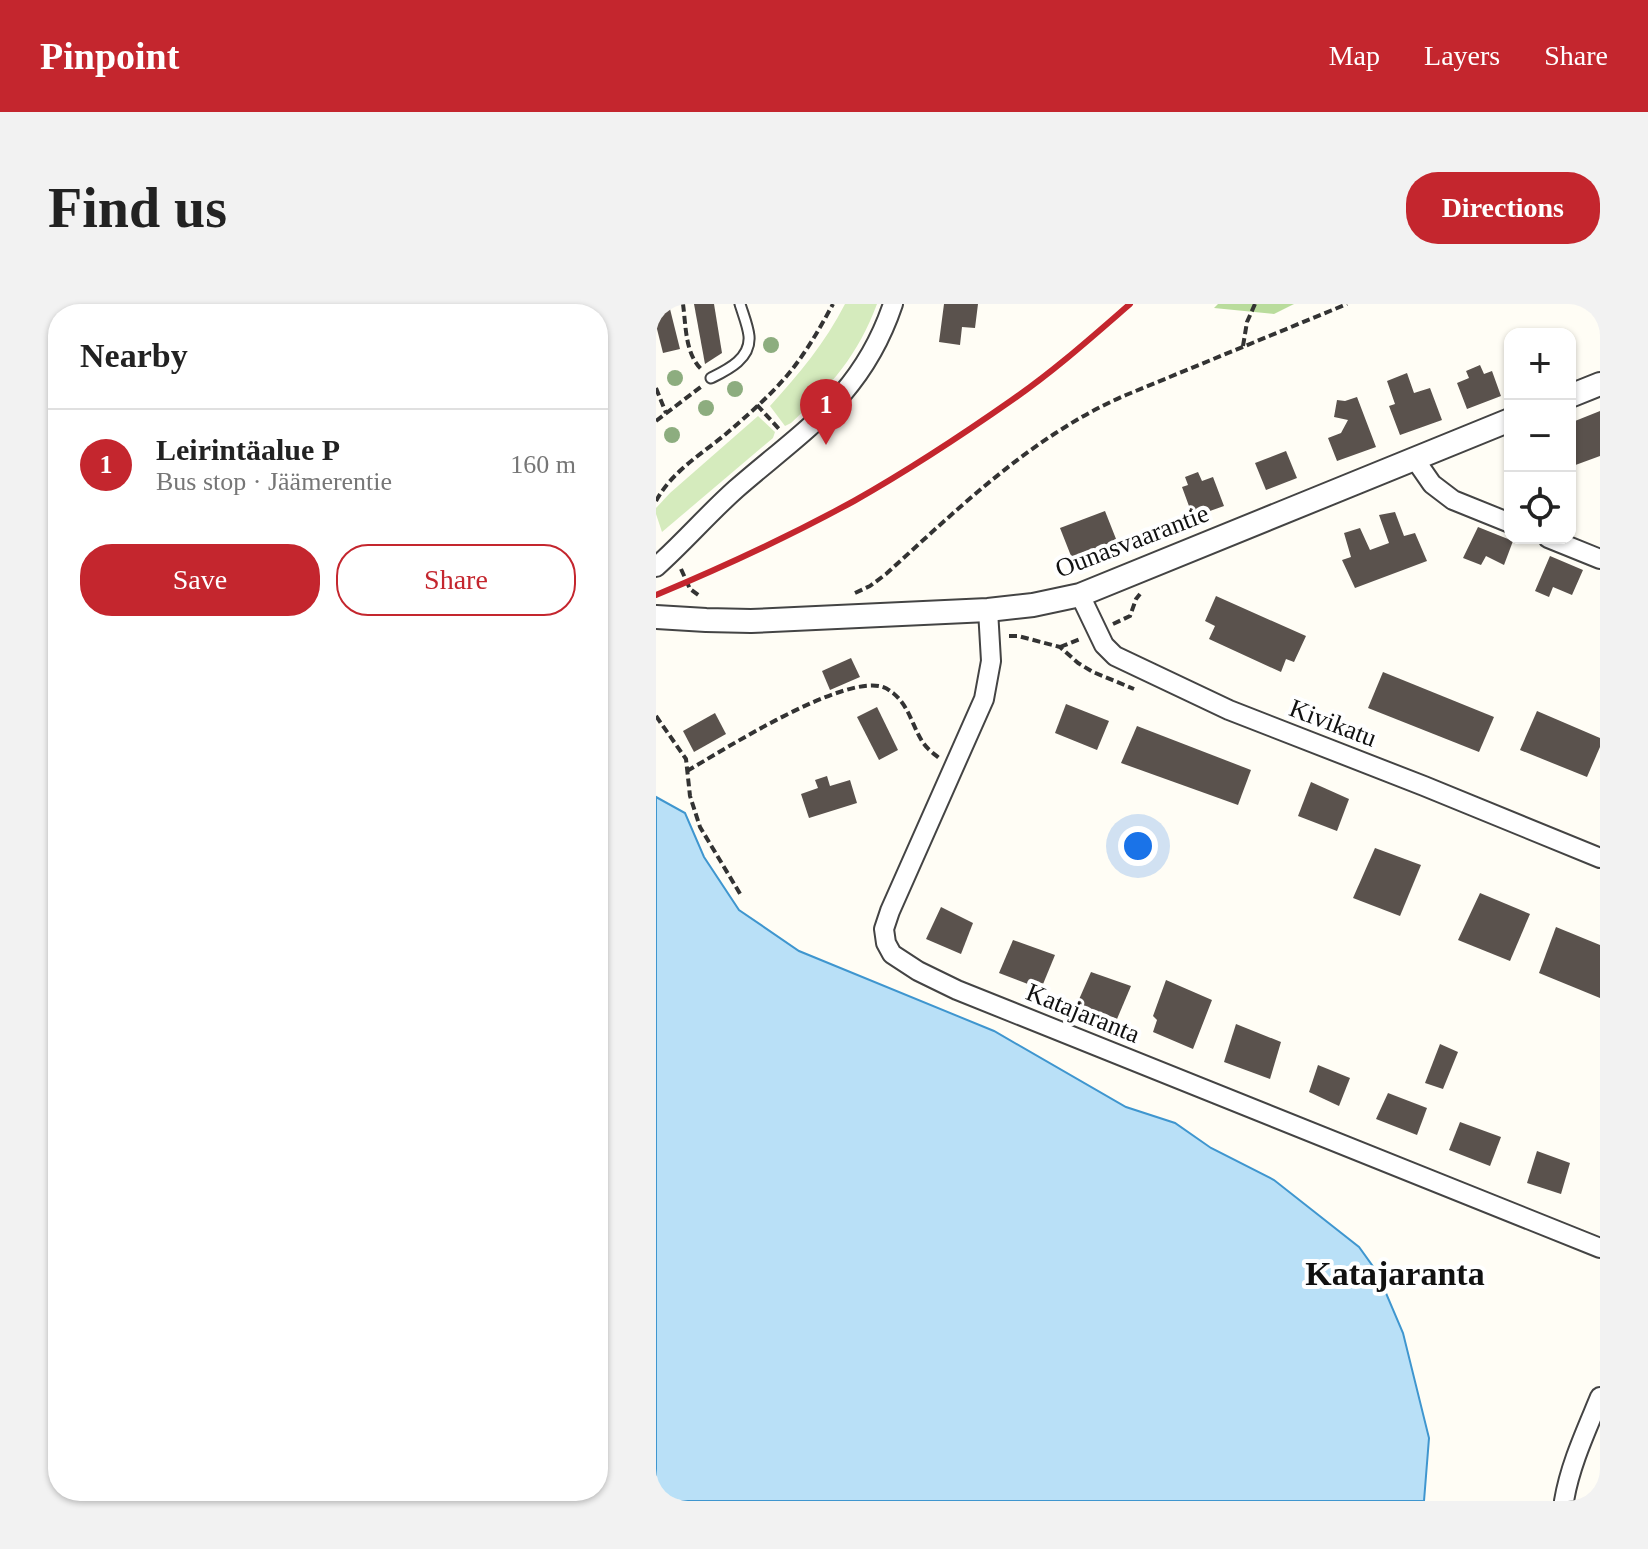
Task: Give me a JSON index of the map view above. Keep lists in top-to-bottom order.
{
  "streets": {
    "street": ["Ounasvaarantie", "Kivikatu", "Katajaranta"]
  },
  "crossings": [
    ["Ounasvaarantie", "Kivikatu"],
    ["Ounasvaarantie", "Katajaranta"]
  ],
  "districts": ["Katajaranta"],
  "page": {
    "header": "Pinpoint",
    "nav": ["Map", "Layers", "Share"],
    "buttons": [
      "Directions",
      ["Save", "Share"]
    ],
    "title": "Find us",
    "heading": "Nearby",
    "map_buttons": ["+", "−"],
    "pins": "1",
    "list": [
      {
        "mark": "1",
        "name": "Leirintäalue P",
        "note": "Bus stop · Jäämerentie",
        "value": "160 m"
      }
    ]
  }
}
